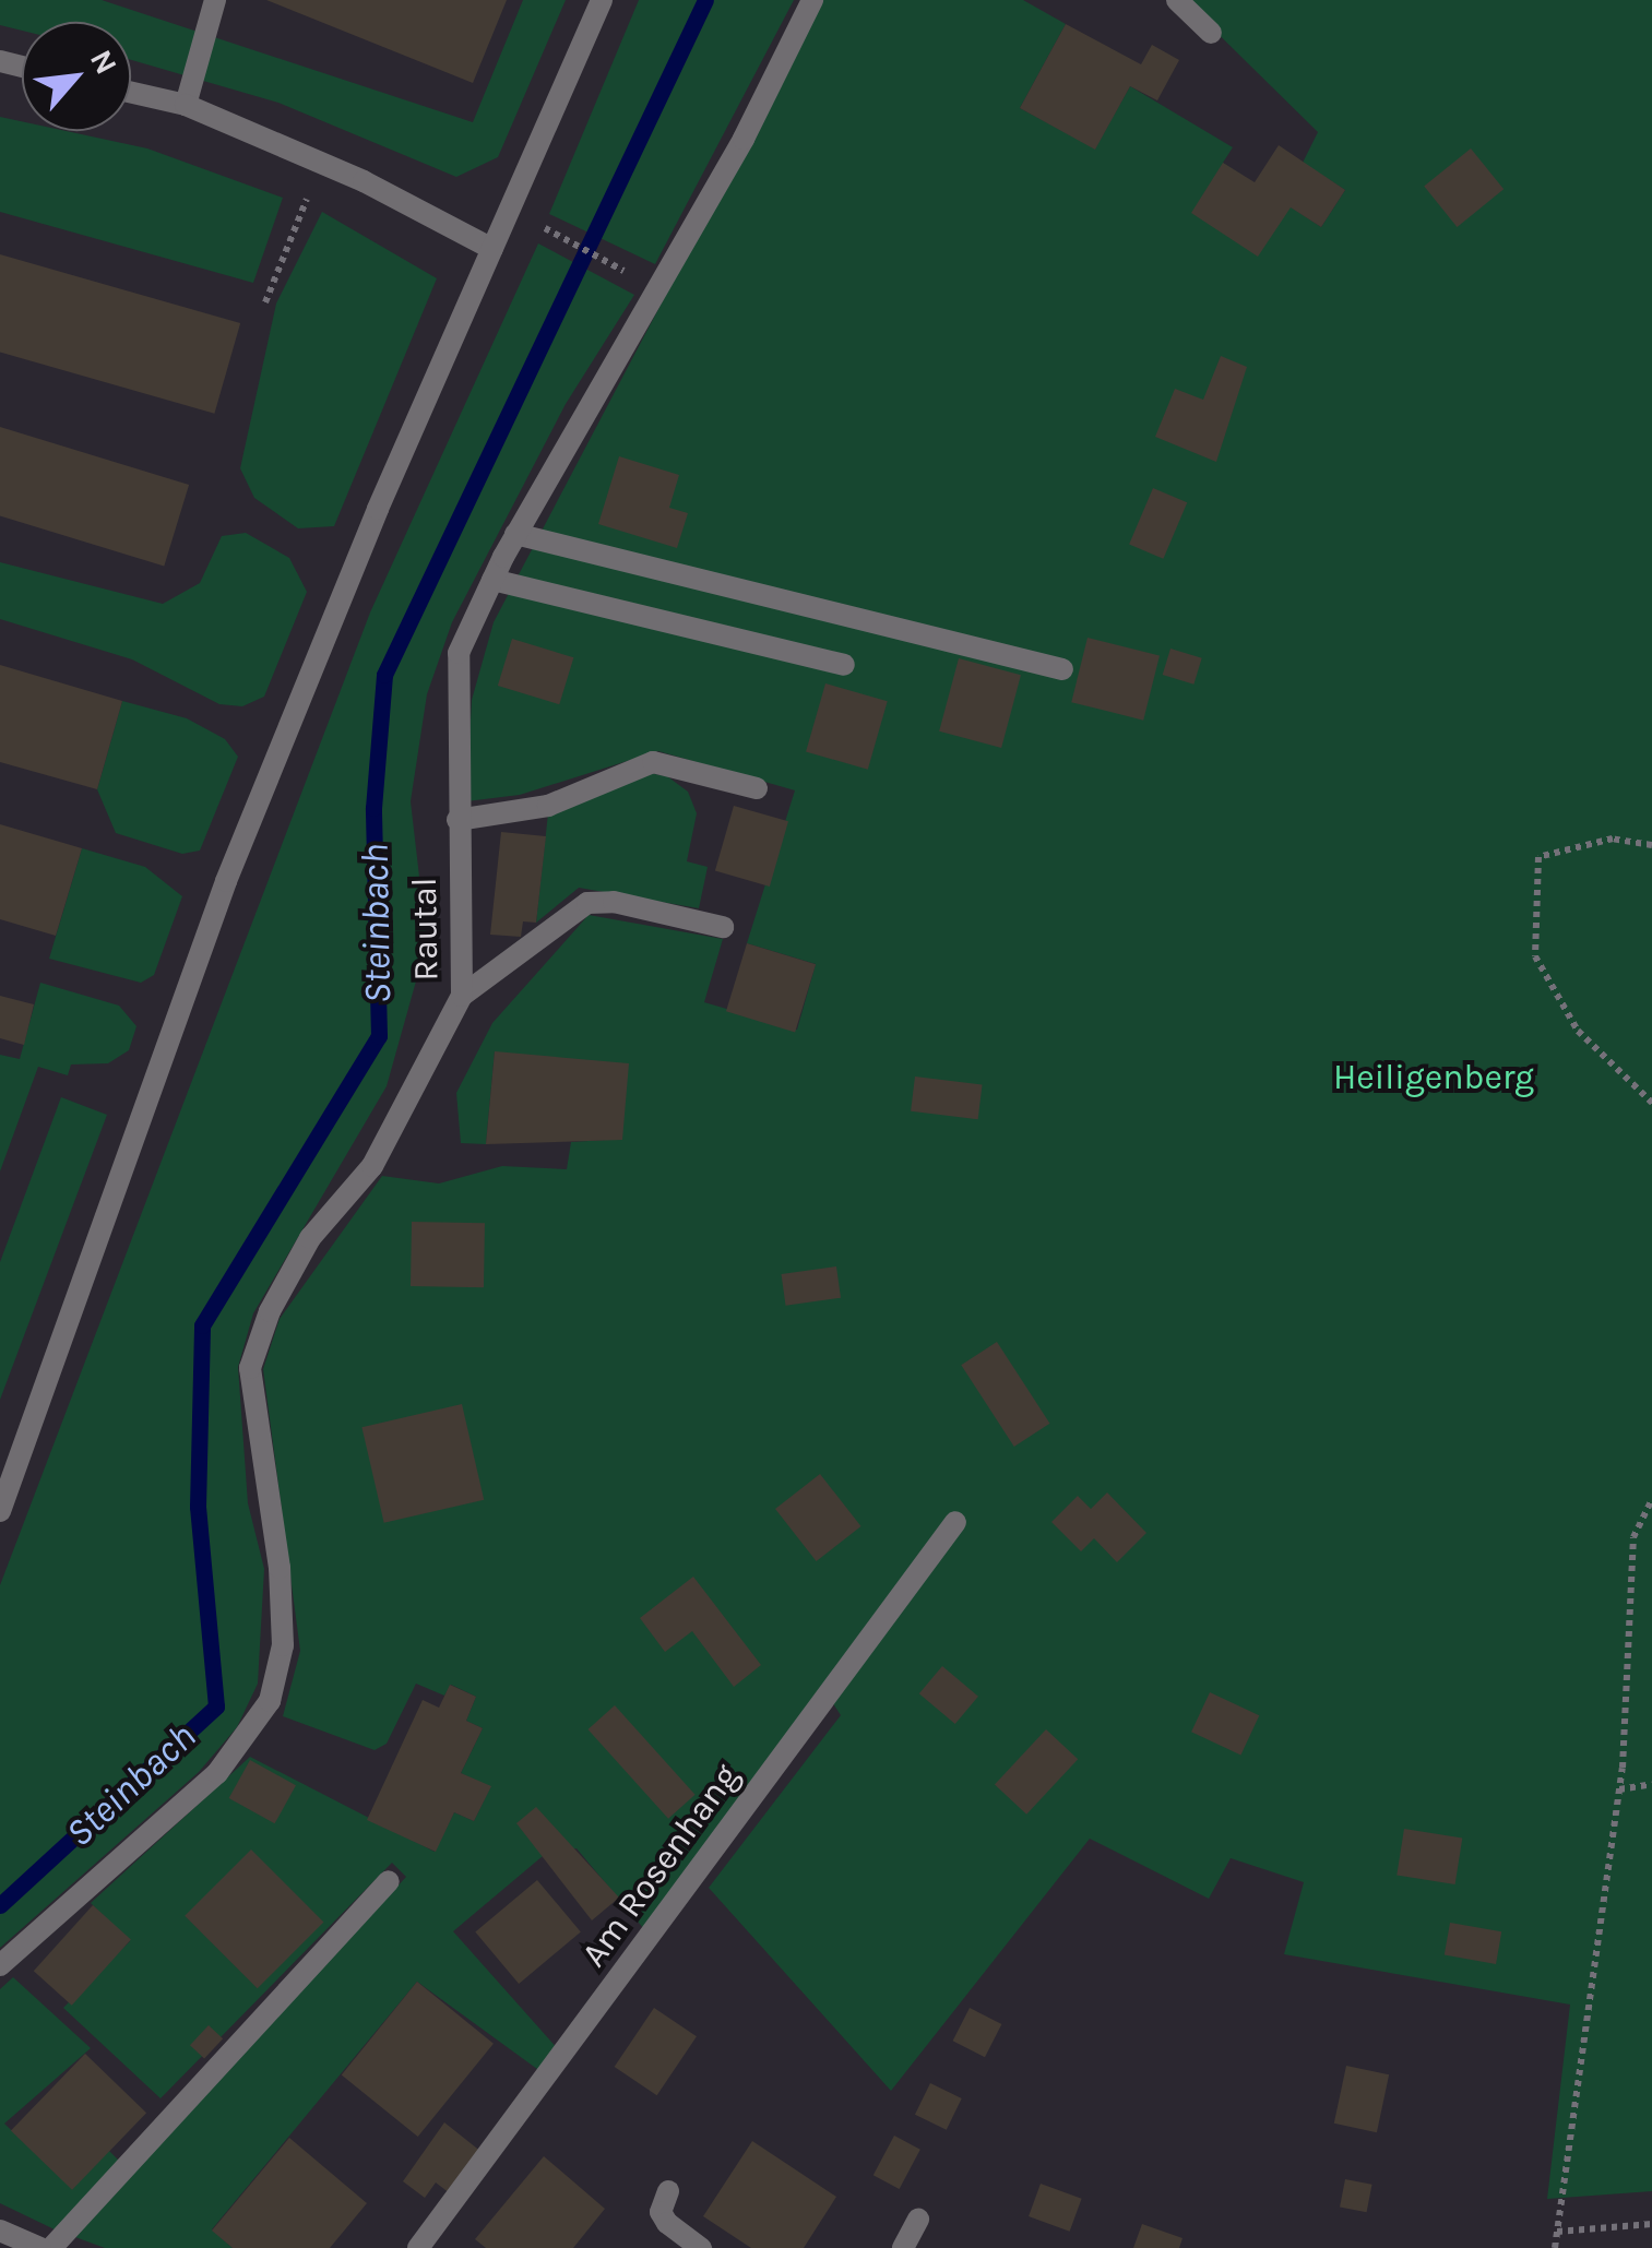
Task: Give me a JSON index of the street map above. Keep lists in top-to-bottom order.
{
  "streets": {
    "street": ["Rautal", "Am Rosenhang"]
  },
  "water": ["Steinbach"],
  "parks": ["Heiligenberg"],
  "north": "top right"
}
